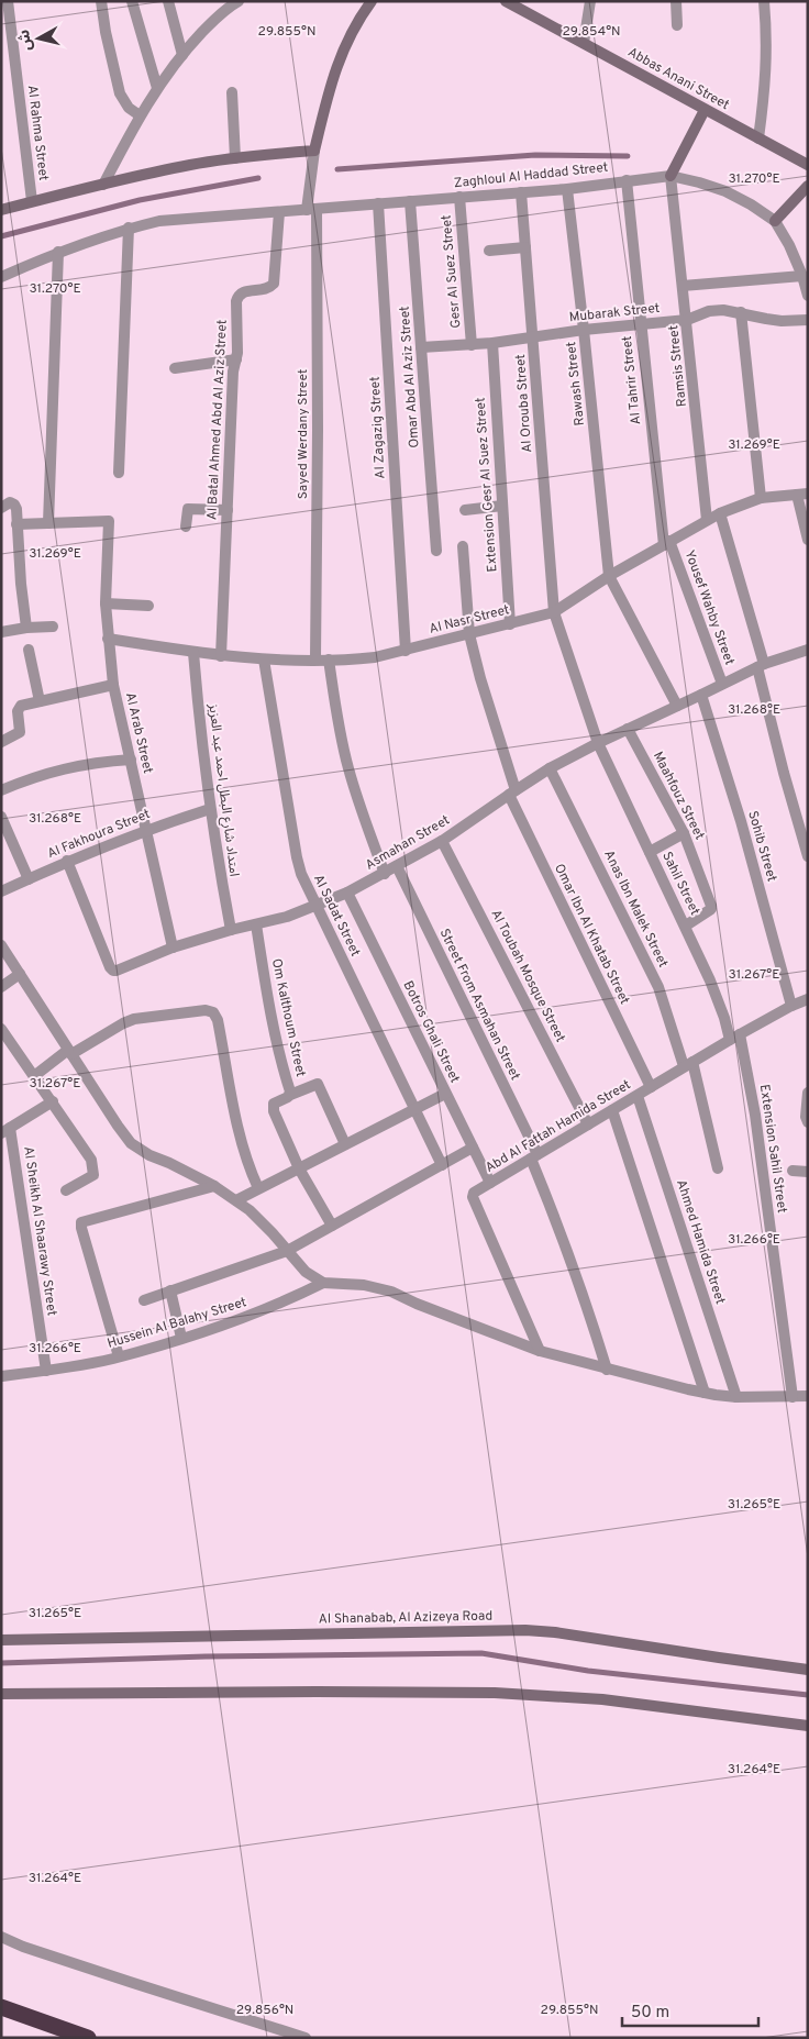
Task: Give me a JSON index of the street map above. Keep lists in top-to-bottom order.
{
  "streets": {
    "street": [
      "Abbas Anani Street",
      "Al Rahma Street",
      "Zaghloul Al Haddad Street",
      "Gesr Al Suez Street",
      "Mubarak Street",
      "Ramsis Street",
      "Omar Abd Al Aziz Street",
      "Al Tahrir Street",
      "Rawash Street",
      "Al Orouba Street",
      "Al Batal Ahmed Abd Al Aziz Street",
      "Al Zagazig Street",
      "Sayed Werdany Street",
      "Extension Gesr Al Suez Street",
      "Yousef Wahby Street",
      "Al Nasr Street",
      "Al Arab Street",
      "امتداد شارع البطل احمد عبد العزيز",
      "Maahfouz Street",
      "Al Fakhoura Street",
      "Asmahan Street",
      "Sohib Street",
      "Sahil Street",
      "Anas Ibn Malek Street",
      "Al Sadat Street",
      "Omar Ibn Al Khatab Street",
      "Al Toubah Mosque Street",
      "Street From Asmahan Street",
      "Om Kalthoum Street",
      "Botros Ghali Street",
      "Abd Al Fattah Hamida Street",
      "Extension Sahil Street",
      "Al Sheikh Al Shaarawy Street",
      "Ahmed Hamida Street",
      "Hussein Al Balahy Street",
      "Al Shanabab, Al Azizeya Road"
    ]
  },
  "crossings": [
    ["Zaghloul Al Haddad Street", "Gesr Al Suez Street"],
    ["Zaghloul Al Haddad Street", "Ramsis Street"],
    ["Zaghloul Al Haddad Street", "Omar Abd Al Aziz Street"],
    ["Zaghloul Al Haddad Street", "Al Tahrir Street"],
    ["Zaghloul Al Haddad Street", "Rawash Street"],
    ["Zaghloul Al Haddad Street", "Al Orouba Street"],
    ["Zaghloul Al Haddad Street", "Al Batal Ahmed Abd Al Aziz Street"],
    ["Zaghloul Al Haddad Street", "Al Zagazig Street"],
    ["Zaghloul Al Haddad Street", "Sayed Werdany Street"],
    ["Gesr Al Suez Street", "Mubarak Street"],
    ["Mubarak Street", "Ramsis Street"],
    ["Mubarak Street", "Omar Abd Al Aziz Street"],
    ["Mubarak Street", "Al Tahrir Street"],
    ["Mubarak Street", "Rawash Street"],
    ["Mubarak Street", "Al Orouba Street"],
    ["Mubarak Street", "Extension Gesr Al Suez Street"],
    ["Ramsis Street", "Al Nasr Street"],
    ["Al Tahrir Street", "Yousef Wahby Street"],
    ["Al Tahrir Street", "Al Nasr Street"],
    ["Rawash Street", "Al Nasr Street"],
    ["Al Orouba Street", "Al Nasr Street"],
    ["Al Orouba Street", "Asmahan Street"],
    ["Al Orouba Street", "Sahil Street"],
    ["Al Batal Ahmed Abd Al Aziz Street", "Al Nasr Street"],
    ["Al Zagazig Street", "Al Nasr Street"],
    ["Sayed Werdany Street", "Al Nasr Street"],
    ["Extension Gesr Al Suez Street", "Al Nasr Street"],
    ["Yousef Wahby Street", "Al Nasr Street"],
    ["Yousef Wahby Street", "Asmahan Street"],
    ["Al Nasr Street", "Al Arab Street"],
    ["Al Nasr Street", "امتداد شارع البطل احمد عبد العزيز"],
    ["Al Nasr Street", "Al Sadat Street"],
    ["Al Nasr Street", "Omar Ibn Al Khatab Street"],
    ["Al Arab Street", "Al Fakhoura Street"],
    ["Al Arab Street", "Asmahan Street"],
    ["امتداد شارع البطل احمد عبد العزيز", "Al Fakhoura Street"],
    ["امتداد شارع البطل احمد عبد العزيز", "Asmahan Street"],
    ["Maahfouz Street", "Asmahan Street"],
    ["Maahfouz Street", "Sahil Street"],
    ["Al Fakhoura Street", "Asmahan Street"],
    ["Asmahan Street", "Sohib Street"],
    ["Asmahan Street", "Sahil Street"],
    ["Asmahan Street", "Anas Ibn Malek Street"],
    ["Asmahan Street", "Al Sadat Street"],
    ["Asmahan Street", "Omar Ibn Al Khatab Street"],
    ["Asmahan Street", "Al Toubah Mosque Street"],
    ["Asmahan Street", "Street From Asmahan Street"],
    ["Asmahan Street", "Om Kalthoum Street"],
    ["Asmahan Street", "Botros Ghali Street"],
    ["Sohib Street", "Abd Al Fattah Hamida Street"],
    ["Sahil Street", "Abd Al Fattah Hamida Street"],
    ["Sahil Street", "Extension Sahil Street"],
    ["Anas Ibn Malek Street", "Abd Al Fattah Hamida Street"],
    ["Omar Ibn Al Khatab Street", "Abd Al Fattah Hamida Street"],
    ["Al Toubah Mosque Street", "Abd Al Fattah Hamida Street"],
    ["Street From Asmahan Street", "Abd Al Fattah Hamida Street"],
    ["Botros Ghali Street", "Abd Al Fattah Hamida Street"],
    ["Abd Al Fattah Hamida Street", "Extension Sahil Street"],
    ["Abd Al Fattah Hamida Street", "Ahmed Hamida Street"],
    ["Al Sheikh Al Shaarawy Street", "Hussein Al Balahy Street"]
  ],
  "scale_bar": "50 m",
  "north": "left",
  "coordinates": [
    "29.855°N",
    "29.854°N",
    "31.270°E",
    "31.269°E",
    "31.268°E",
    "31.267°E",
    "31.266°E",
    "31.265°E",
    "31.264°E",
    "29.856°N"
  ]
}
